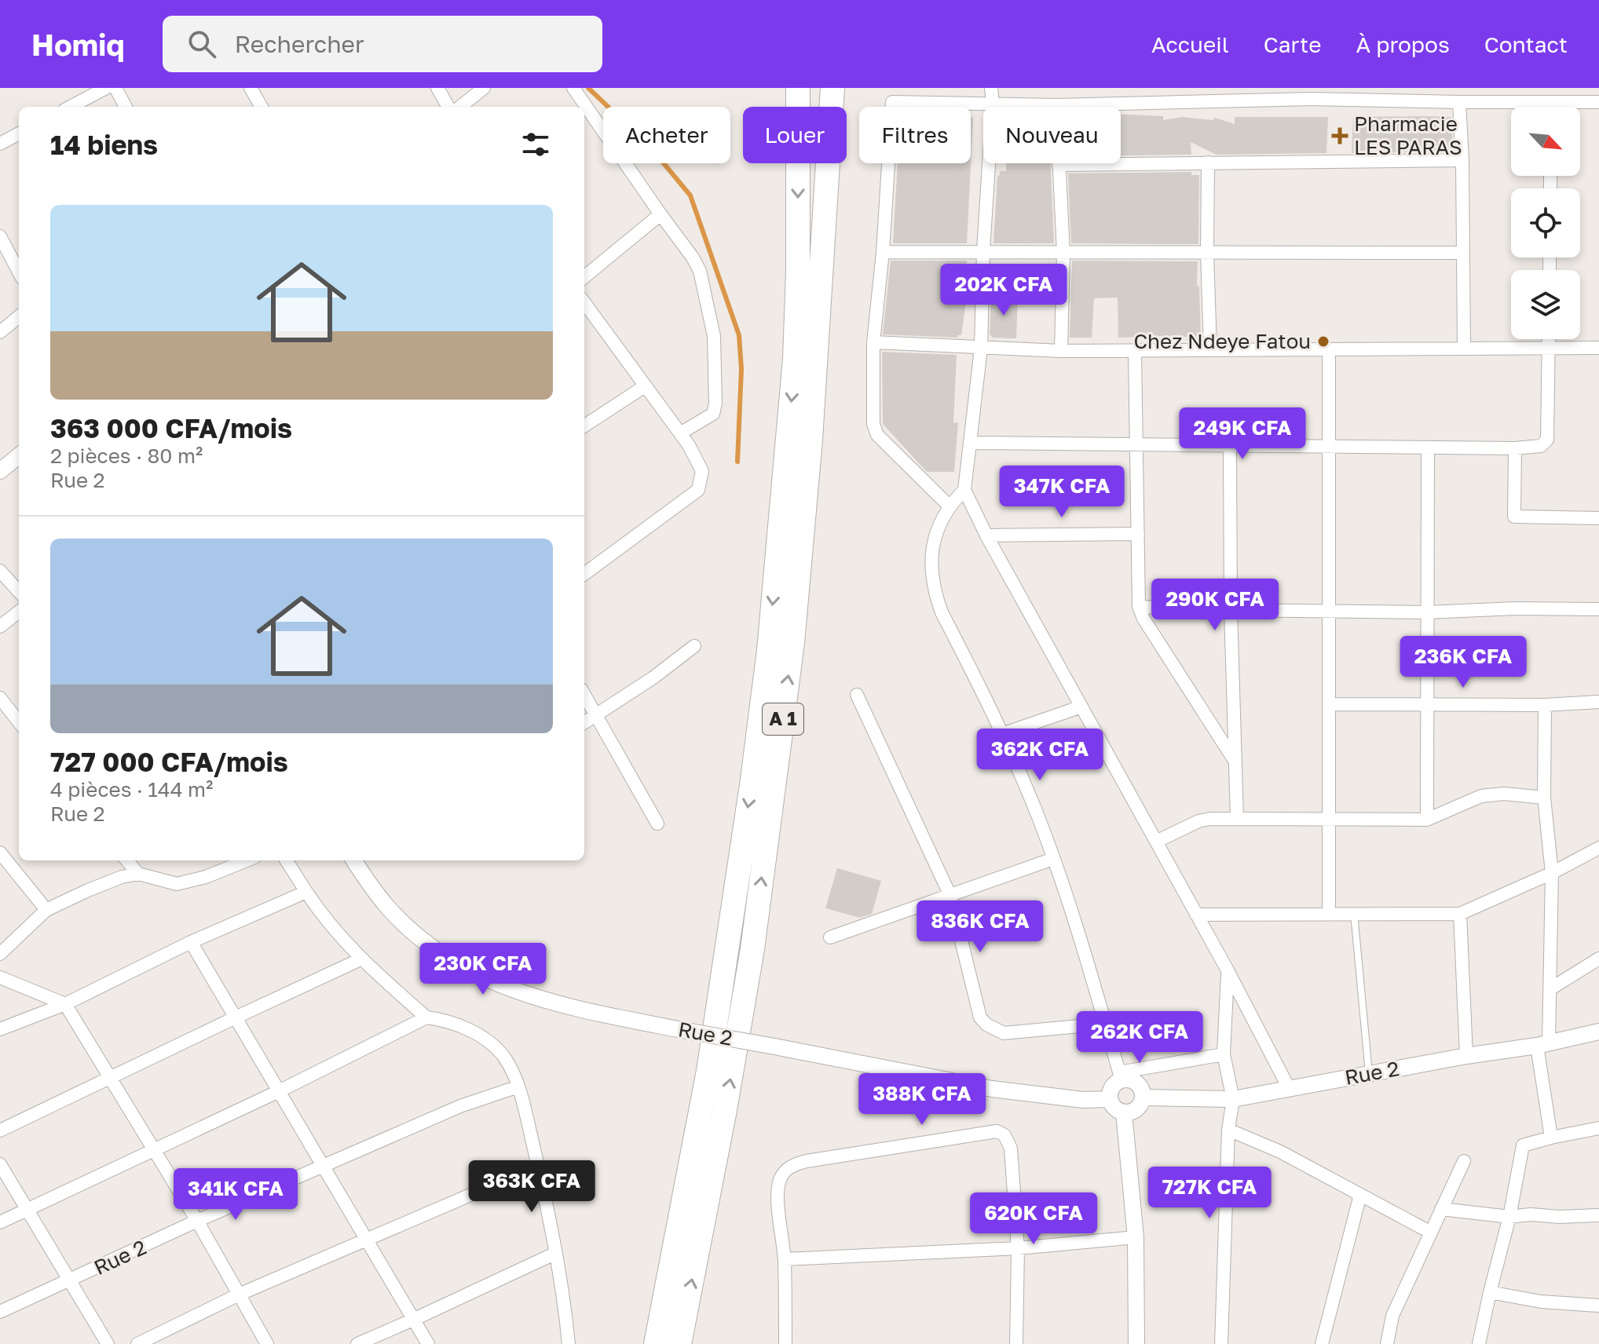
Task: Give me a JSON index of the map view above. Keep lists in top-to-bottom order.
{
  "streets": {
    "highway": ["A 1"],
    "street": ["Rue 2"]
  },
  "places": {
    "health": ["Pharmacie LES PARAS"],
    "other": ["Chez Ndeye Fatou"]
  },
  "north": "bottom right",
  "page": {
    "header": "Homiq",
    "search": "Rechercher",
    "nav": [
      "Accueil",
      "Carte",
      "À propos",
      "Contact"
    ],
    "chip": [
      "Acheter",
      "Louer",
      "Filtres",
      "Nouveau"
    ],
    "heading": "14 biens",
    "list": [
      {
        "name": "363 000 CFA/mois",
        "note": "2 pièces · 80 m² · Rue 2"
      },
      {
        "name": "727 000 CFA/mois",
        "note": "4 pièces · 144 m² · Rue 2"
      }
    ],
    "price": [
      "202K CFA",
      "249K CFA",
      "347K CFA",
      "290K CFA",
      "236K CFA",
      "362K CFA",
      "836K CFA",
      "230K CFA",
      "262K CFA",
      "388K CFA",
      "363K CFA",
      "727K CFA",
      "341K CFA",
      "620K CFA"
    ]
  }
}
